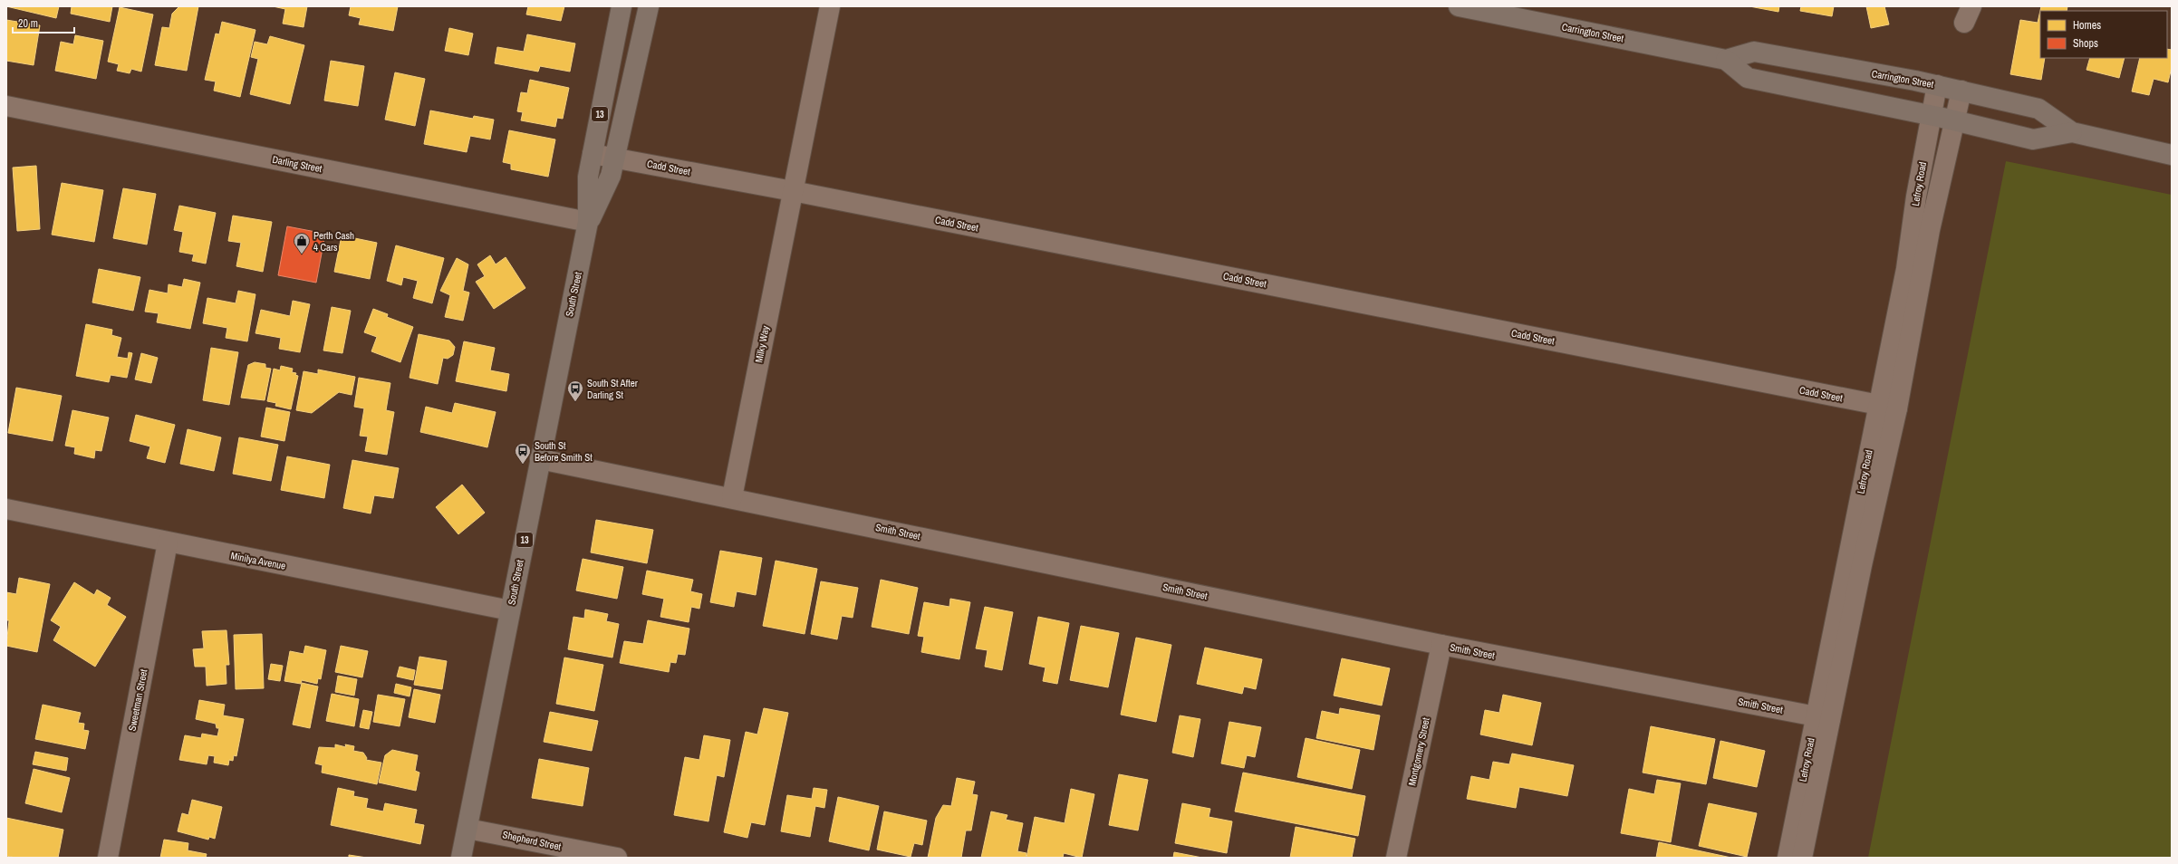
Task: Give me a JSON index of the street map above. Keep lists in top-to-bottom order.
{
  "streets": {
    "main road": ["Carrington Street", "13", "South Street"],
    "street": [
      "Darling Street",
      "Cadd Street",
      "Lefroy Road",
      "Milky Way",
      "Smith Street",
      "Minilya Avenue",
      "Sweetman Street",
      "Montgomery Street",
      "Shepherd Street"
    ]
  },
  "crossings": [
    ["Carrington Street", "Lefroy Road"],
    ["Darling Street", "South Street"],
    ["Cadd Street", "Lefroy Road"],
    ["Cadd Street", "South Street"],
    ["Cadd Street", "Milky Way"],
    ["Lefroy Road", "Smith Street"],
    ["South Street", "Smith Street"],
    ["South Street", "Minilya Avenue"],
    ["South Street", "Shepherd Street"],
    ["Milky Way", "Smith Street"],
    ["Smith Street", "Montgomery Street"],
    ["Minilya Avenue", "Sweetman Street"]
  ],
  "places": {
    "shop": ["Perth Cash 4 Cars"],
    "bus stop": ["South St After Darling St", "South St Before Smith St"]
  },
  "legend": ["Homes", "Shops"],
  "scale_bar": "20 m"
}
